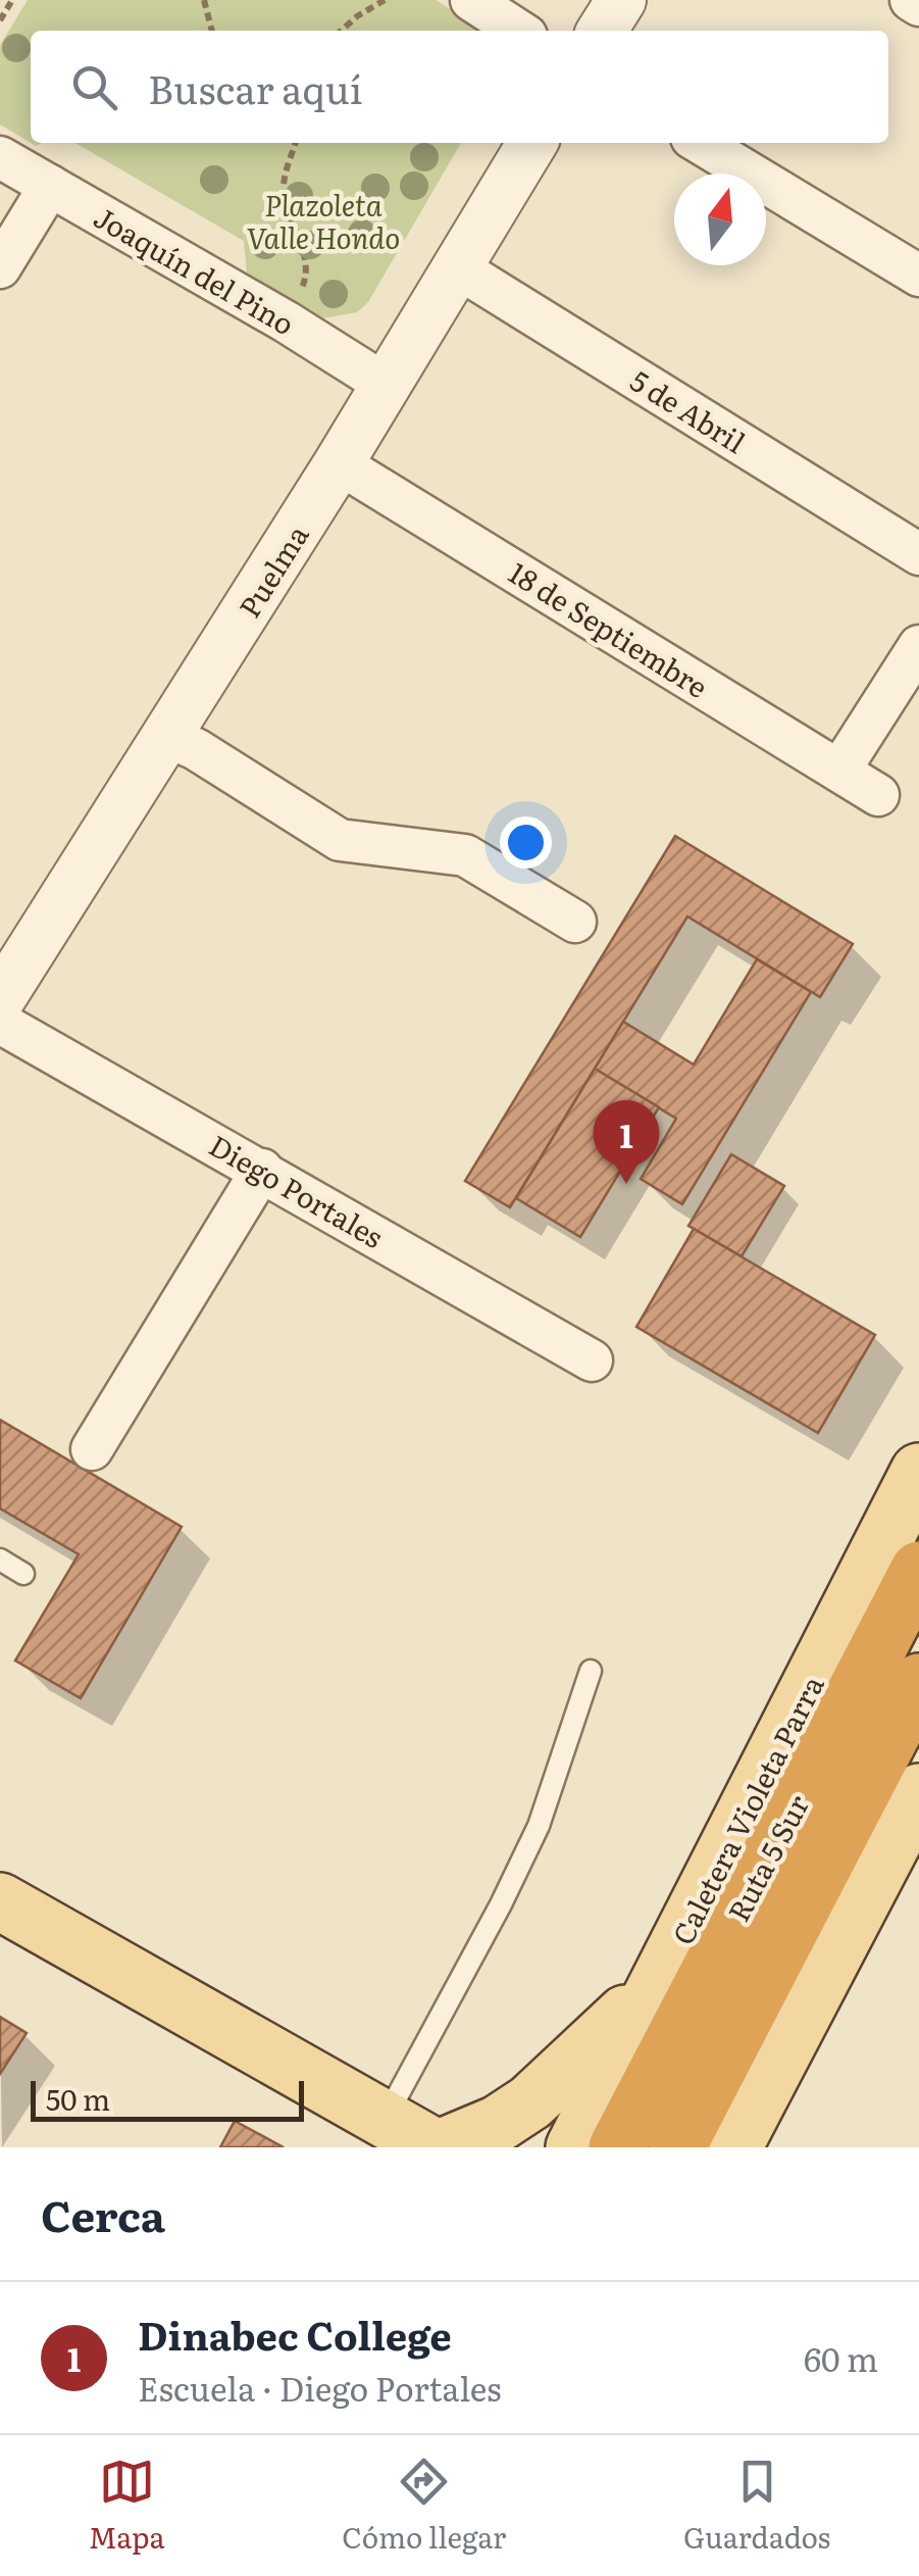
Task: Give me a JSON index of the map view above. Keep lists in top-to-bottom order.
{
  "streets": {
    "highway": ["Ruta 5 Sur"],
    "main road": ["Caletera Violeta Parra"],
    "street": [
      "Joaquín del Pino",
      "5 de Abril",
      "Puelma",
      "18 de Septiembre",
      "Diego Portales"
    ]
  },
  "crossings": [
    ["Joaquín del Pino", "Puelma"],
    ["5 de Abril", "Puelma"],
    ["Puelma", "18 de Septiembre"]
  ],
  "parks": ["Plazoleta Valle Hondo"],
  "scale_bar": "50 m",
  "north": "top",
  "page": {
    "search": "Buscar aquí",
    "pins": "1",
    "scale": "50 m",
    "heading": "Cerca",
    "list": [
      {
        "mark": "1",
        "name": "Dinabec College",
        "note": "Escuela · Diego Portales",
        "value": "60 m"
      }
    ],
    "nav": ["Mapa", "Cómo llegar", "Guardados"]
  }
}
